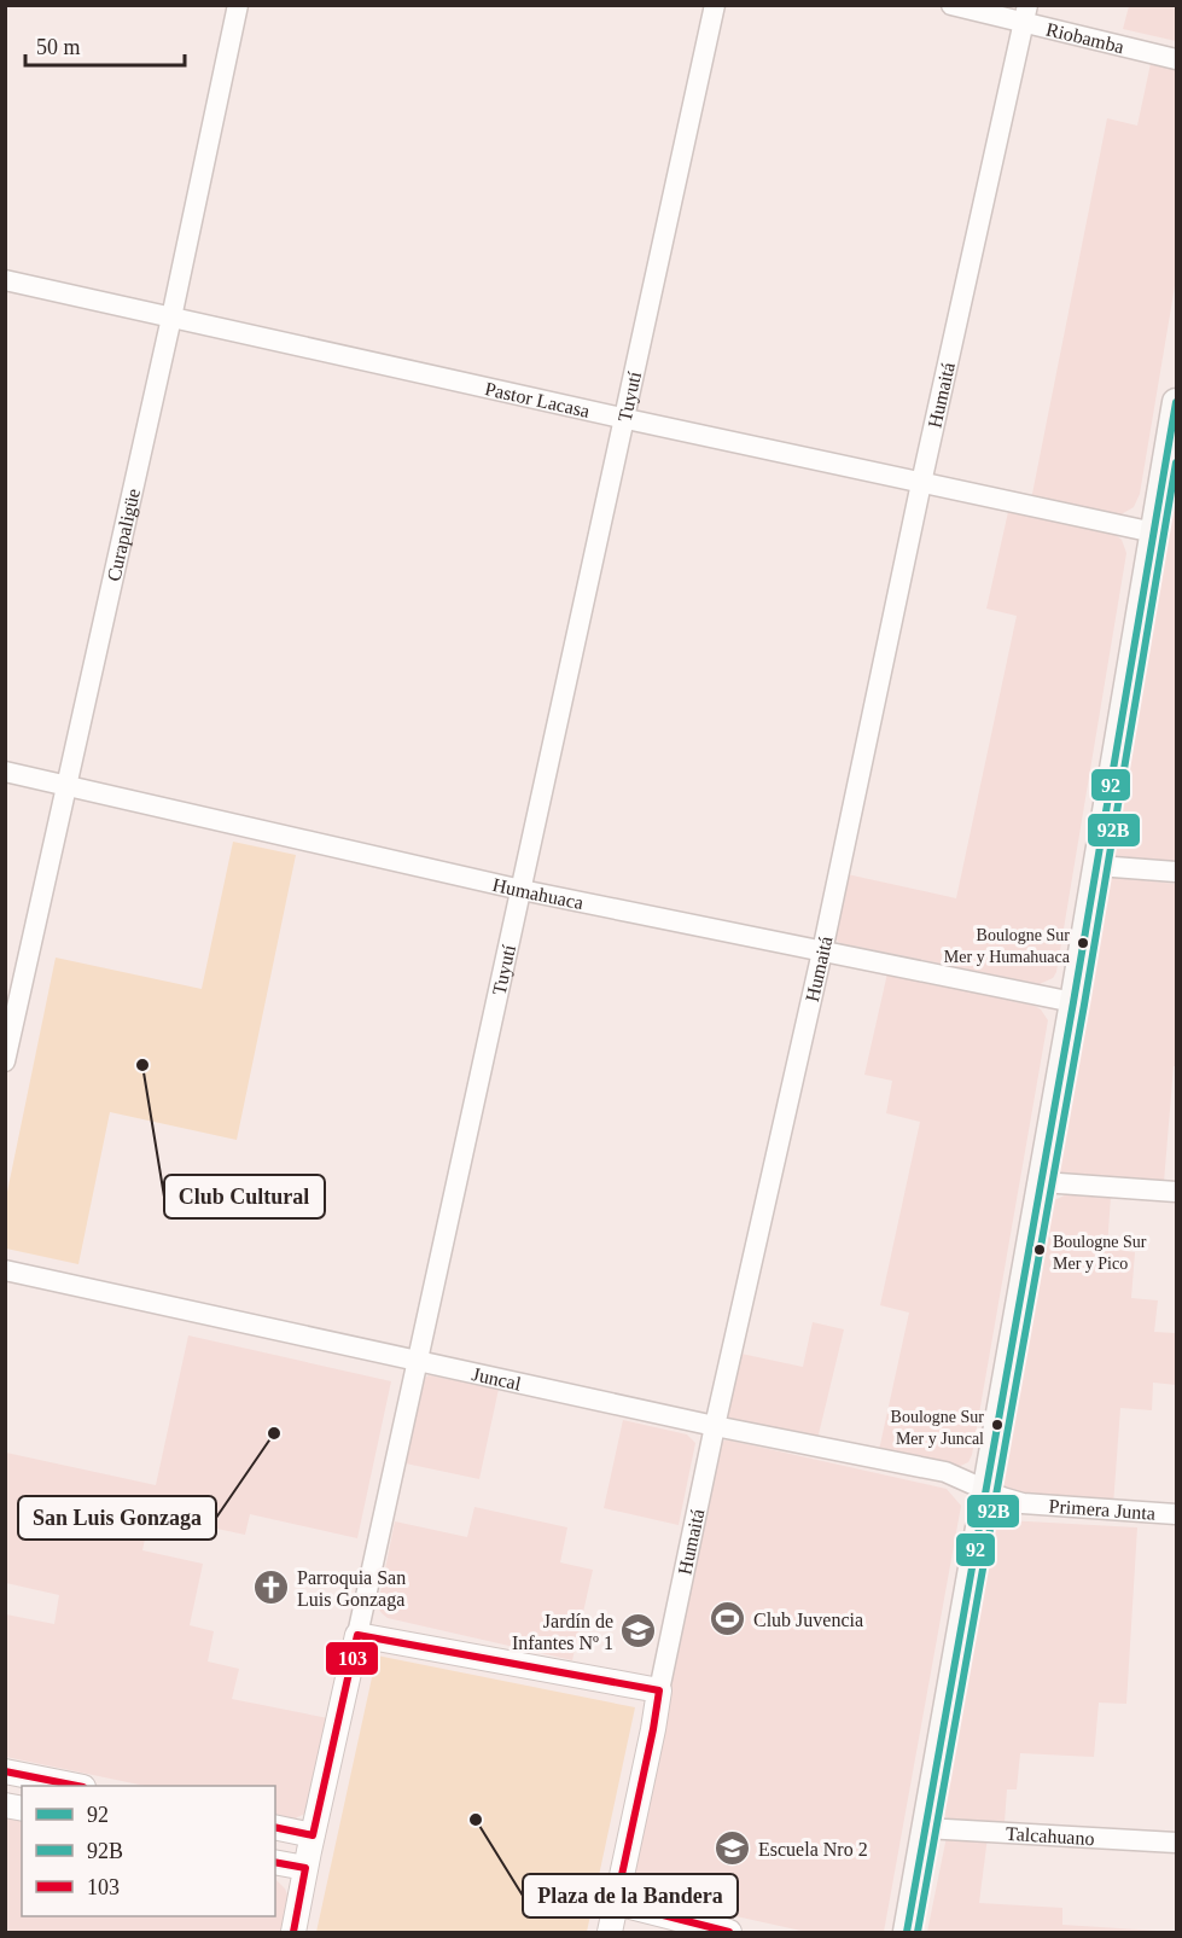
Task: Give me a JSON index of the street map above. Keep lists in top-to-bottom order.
{
  "streets": {
    "street": [
      "Riobamba",
      "Humaitá",
      "Tuyutí",
      "Pastor Lacasa",
      "Curapaligüe",
      "Humahuaca",
      "Juncal",
      "Primera Junta",
      "Talcahuano"
    ]
  },
  "crossings": [
    ["Riobamba", "Humaitá"],
    ["Humaitá", "Pastor Lacasa"],
    ["Humaitá", "Humahuaca"],
    ["Humaitá", "Juncal"],
    ["Tuyutí", "Pastor Lacasa"],
    ["Tuyutí", "Humahuaca"],
    ["Tuyutí", "Juncal"],
    ["Pastor Lacasa", "Curapaligüe"],
    ["Curapaligüe", "Humahuaca"],
    ["Juncal", "Primera Junta"]
  ],
  "places": {
    "other": [
      "Boulogne Sur Mer y Humahuaca",
      "Club Cultural",
      "Boulogne Sur Mer y Pico",
      "Boulogne Sur Mer y Juncal",
      "San Luis Gonzaga",
      "Plaza de la Bandera"
    ],
    "church": ["Parroquia San Luis Gonzaga"],
    "sports": ["Club Juvencia"],
    "school or university": ["Jardín de Infantes Nº 1", "Escuela Nro 2"]
  },
  "lines": ["transit line 92", "transit line 92B", "transit line 103"],
  "legend": ["92", "92B", "103"],
  "scale_bar": "50 m"
}
